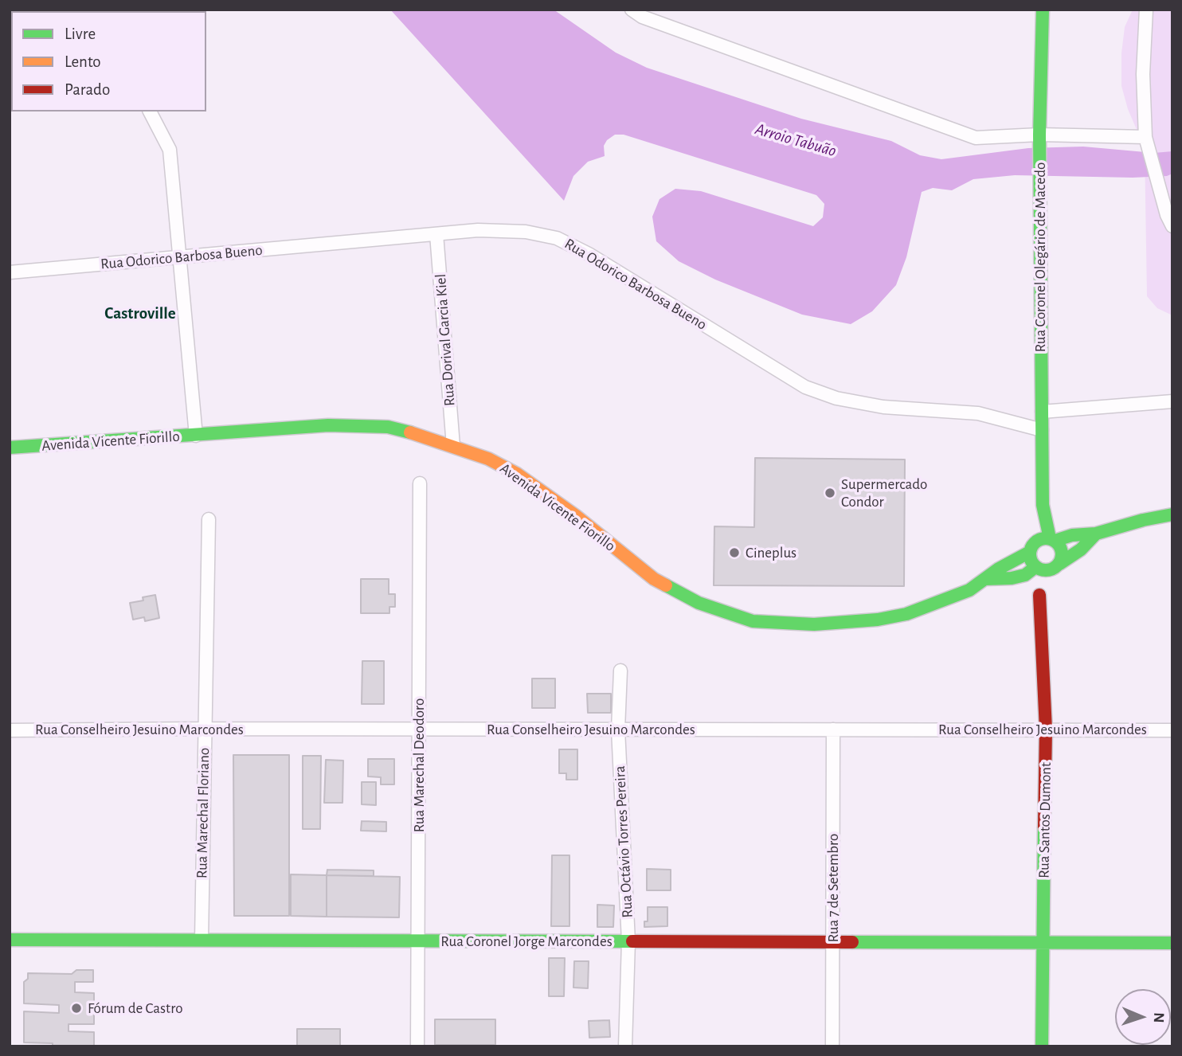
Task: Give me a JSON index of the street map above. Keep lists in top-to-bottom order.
{
  "streets": {
    "street": [
      "Rua Odorico Barbosa Bueno",
      "Rua Coronel Olegário de Macedo",
      "Rua Dorival Garcia Kiel",
      "Avenida Vicente Fiorillo",
      "Rua Conselheiro Jesuino Marcondes",
      "Rua Marechal Deodoro",
      "Rua Marechal Floriano",
      "Rua Santos Dumont",
      "Rua Octávio Torres Pereira",
      "Rua 7 de Setembro",
      "Rua Coronel Jorge Marcondes"
    ]
  },
  "crossings": [
    ["Rua Odorico Barbosa Bueno", "Rua Coronel Olegário de Macedo"],
    ["Rua Odorico Barbosa Bueno", "Rua Dorival Garcia Kiel"],
    ["Rua Dorival Garcia Kiel", "Avenida Vicente Fiorillo"],
    ["Avenida Vicente Fiorillo", "Rua Santos Dumont"],
    ["Rua Conselheiro Jesuino Marcondes", "Rua Marechal Deodoro"],
    ["Rua Conselheiro Jesuino Marcondes", "Rua Marechal Floriano"],
    ["Rua Conselheiro Jesuino Marcondes", "Rua Santos Dumont"],
    ["Rua Conselheiro Jesuino Marcondes", "Rua Octávio Torres Pereira"],
    ["Rua Conselheiro Jesuino Marcondes", "Rua 7 de Setembro"],
    ["Rua Marechal Deodoro", "Rua Coronel Jorge Marcondes"],
    ["Rua Marechal Floriano", "Rua Coronel Jorge Marcondes"],
    ["Rua Santos Dumont", "Rua Coronel Jorge Marcondes"],
    ["Rua Octávio Torres Pereira", "Rua Coronel Jorge Marcondes"],
    ["Rua 7 de Setembro", "Rua Coronel Jorge Marcondes"]
  ],
  "districts": ["Castroville"],
  "water": ["Arroio Tabuão"],
  "places": ["Supermercado Condor", "Cineplus", "Fórum de Castro"],
  "legend": ["Livre", "Lento", "Parado"],
  "north": "right"
}
